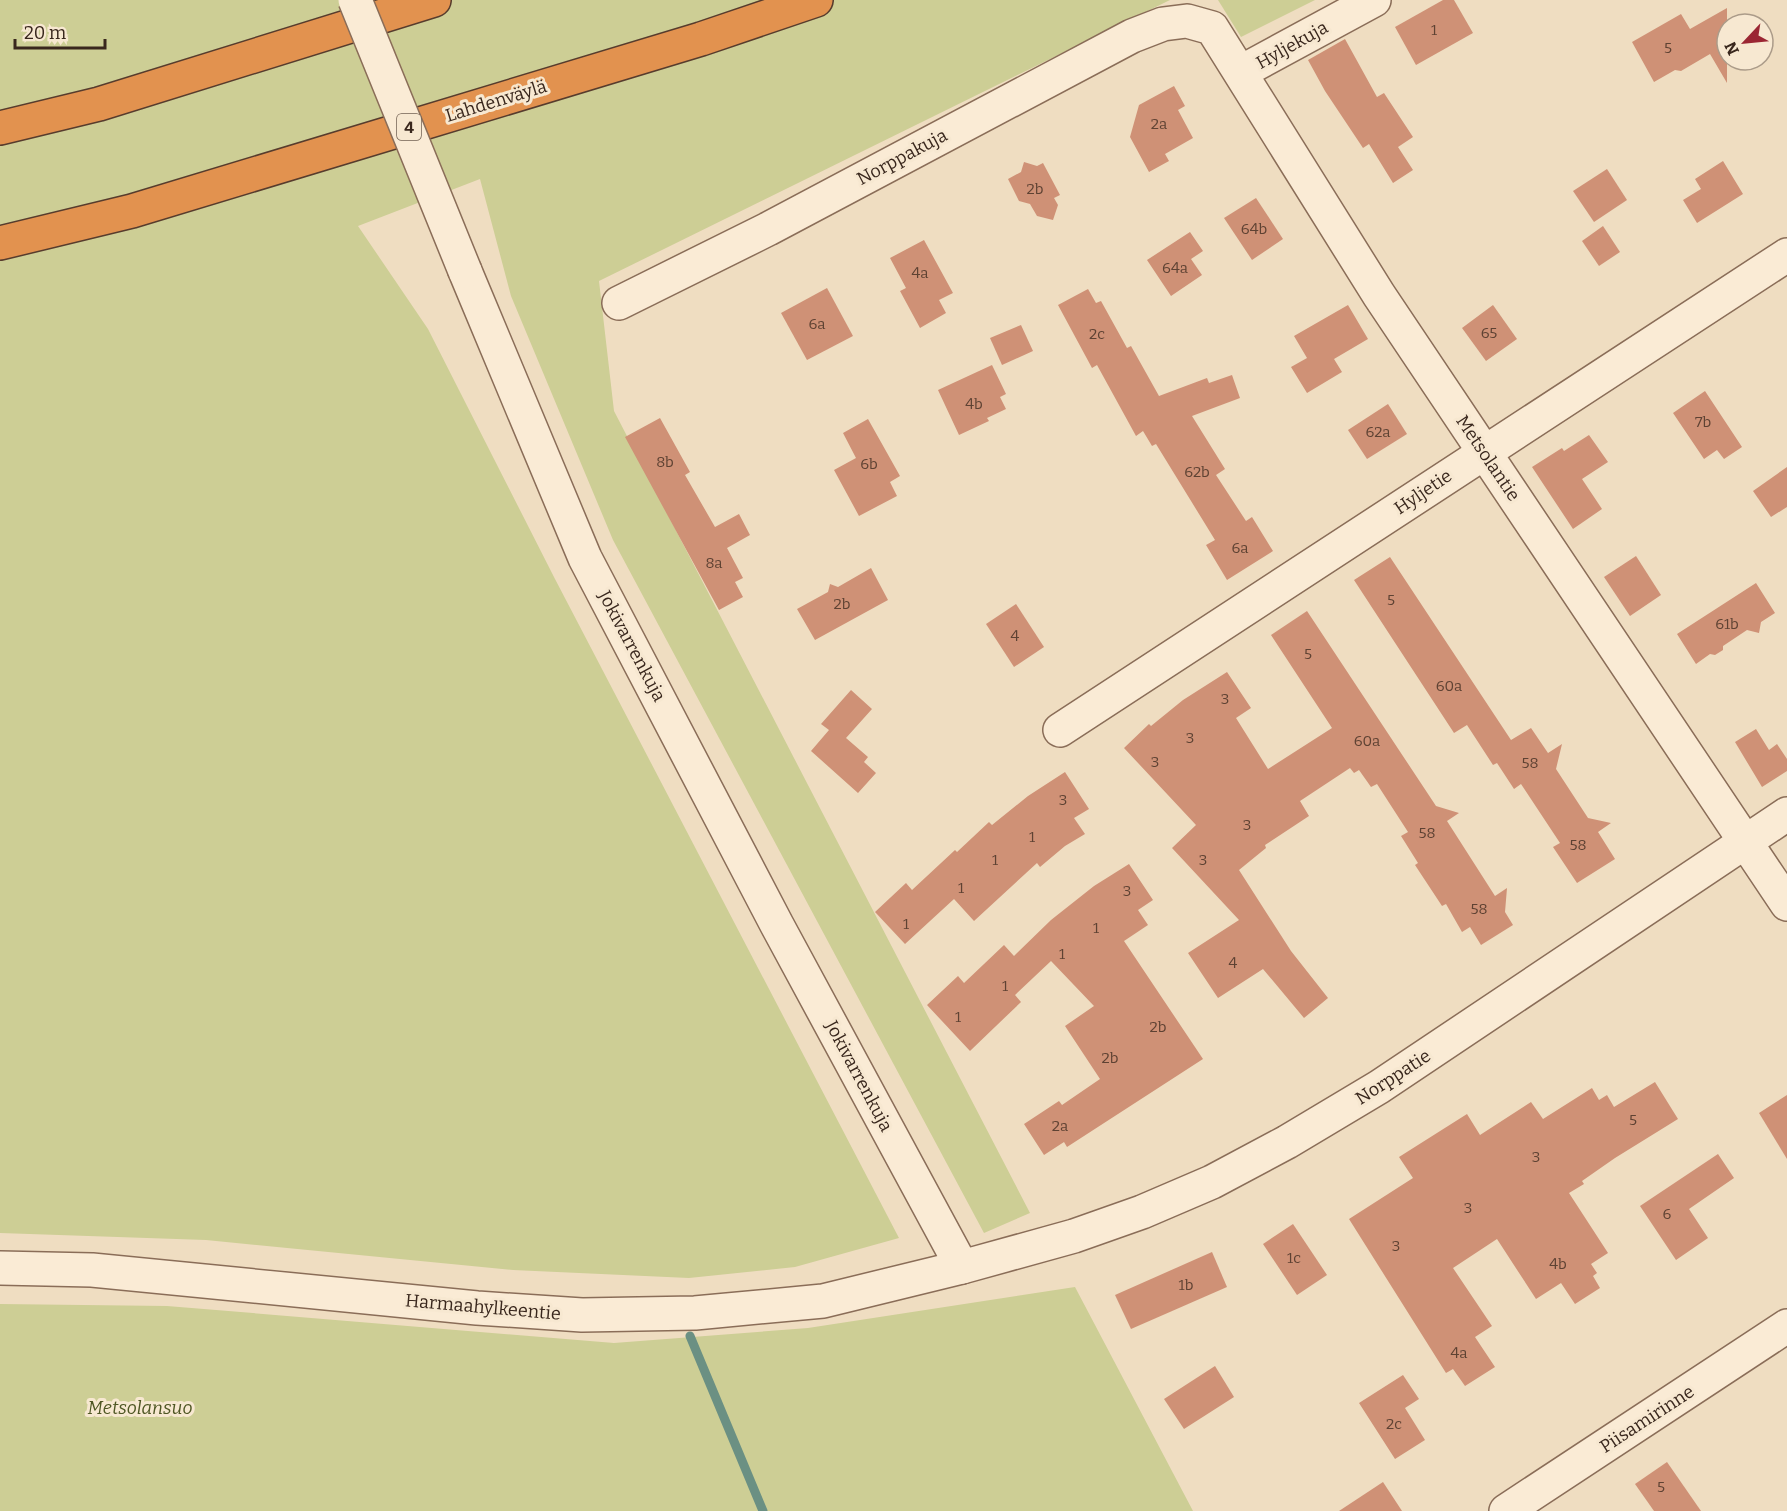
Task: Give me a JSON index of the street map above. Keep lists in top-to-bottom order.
{
  "streets": {
    "highway": ["Lahdenväylä", "4"],
    "street": [
      "Hyljekuja",
      "Norppakuja",
      "Metsolantie",
      "Hyljetie",
      "Jokivarrenkuja",
      "Norppatie",
      "Harmaahylkeentie",
      "Piisamirinne"
    ]
  },
  "crossings": [
    ["Hyljekuja", "Metsolantie"],
    ["Norppakuja", "Metsolantie"],
    ["Metsolantie", "Hyljetie"],
    ["Metsolantie", "Norppatie"],
    ["Jokivarrenkuja", "Norppatie"],
    ["Jokivarrenkuja", "Harmaahylkeentie"],
    ["Norppatie", "Harmaahylkeentie"]
  ],
  "parks": ["Metsolansuo"],
  "house_numbers": [
    "1",
    "5",
    "2a",
    "2b",
    "64b",
    "64a",
    "4a",
    "6a",
    "65",
    "2c",
    "4b",
    "7b",
    "62a",
    "8b",
    "6b",
    "62b",
    "6a",
    "8a",
    "5",
    "2b",
    "61b",
    "4",
    "5",
    "60a",
    "3",
    "3",
    "60a",
    "3",
    "58",
    "3",
    "3",
    "58",
    "1",
    "58",
    "1",
    "3",
    "1",
    "3",
    "58",
    "1",
    "1",
    "1",
    "4",
    "1",
    "1",
    "2b",
    "2b",
    "5",
    "2a",
    "3",
    "3",
    "6",
    "3",
    "1c",
    "4b",
    "1b",
    "4a",
    "2c",
    "5"
  ],
  "scale_bar": "20 m",
  "north": "bottom left"
}
